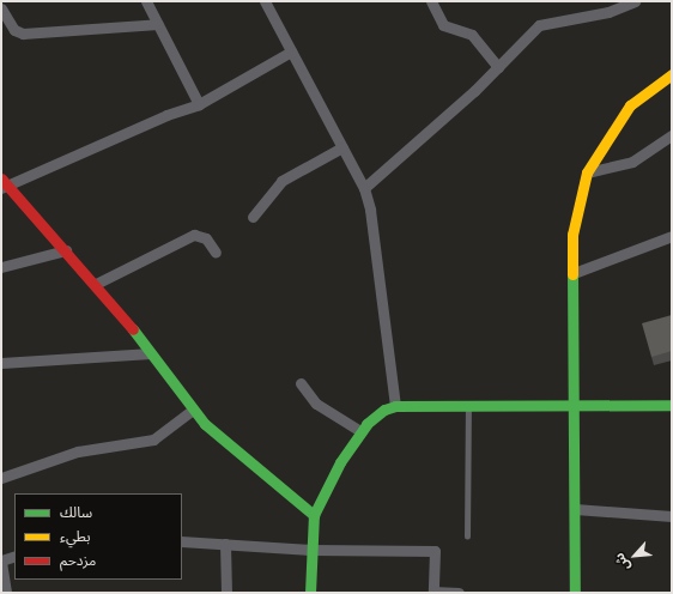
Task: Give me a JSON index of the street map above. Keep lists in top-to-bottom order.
{
  "legend": ["سالك", "بطيء", "مزدحم"],
  "north": "bottom left"
}
